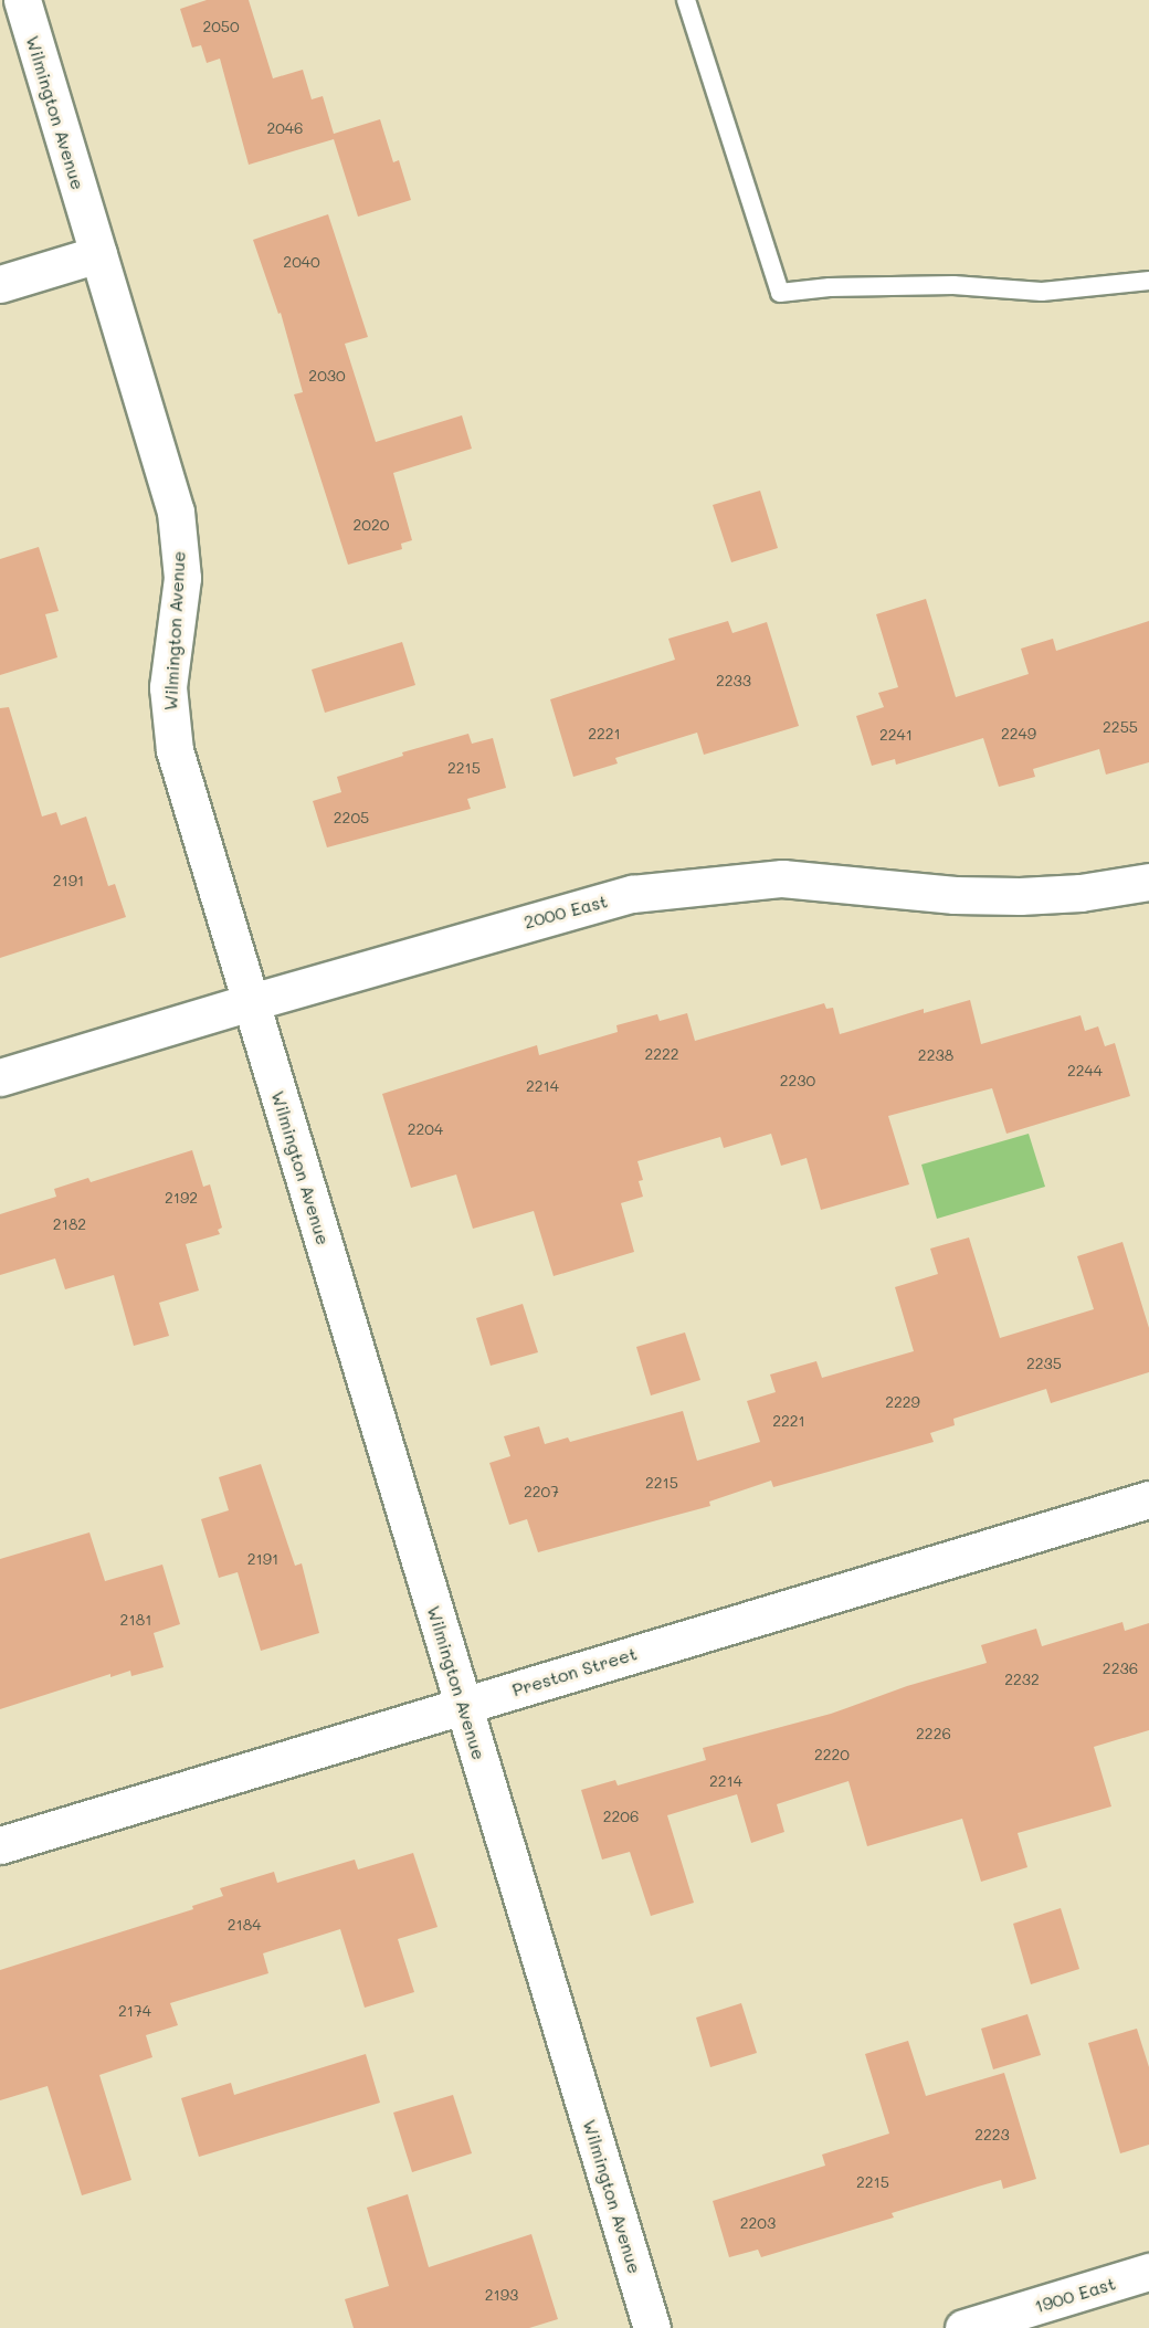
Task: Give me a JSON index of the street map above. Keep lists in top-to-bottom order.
{
  "streets": {
    "street": [
      "Wilmington Avenue",
      "2000 East",
      "Preston Street",
      "1900 East"
    ]
  },
  "crossings": [
    ["Wilmington Avenue", "2000 East"],
    ["Wilmington Avenue", "Preston Street"]
  ],
  "house_numbers": [
    "2050",
    "2046",
    "2040",
    "2030",
    "2020",
    "2233",
    "2255",
    "2221",
    "2249",
    "2241",
    "2215",
    "2205",
    "2191",
    "2222",
    "2238",
    "2244",
    "2230",
    "2214",
    "2204",
    "2192",
    "2182",
    "2235",
    "2229",
    "2221",
    "2215",
    "2207",
    "2191",
    "2181",
    "2236",
    "2232",
    "2226",
    "2220",
    "2214",
    "2206",
    "2184",
    "2174",
    "2223",
    "2215",
    "2203",
    "2193"
  ]
}
